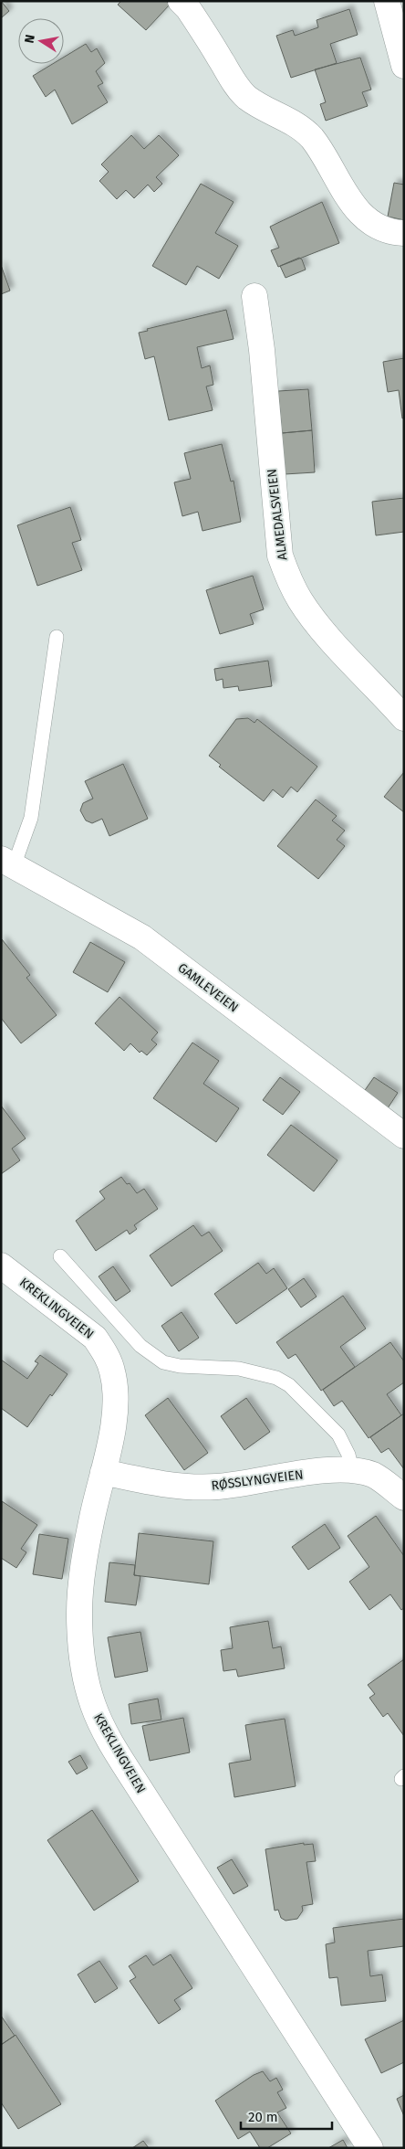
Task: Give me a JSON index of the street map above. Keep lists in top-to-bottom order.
{
  "streets": {
    "street": [
      "ALMEDALSVEIEN",
      "GAMLEVEIEN",
      "KREKLINGVEIEN",
      "RØSSLYNGVEIEN"
    ]
  },
  "crossings": [
    ["KREKLINGVEIEN", "RØSSLYNGVEIEN"]
  ],
  "scale_bar": "20 m",
  "north": "left"
}
